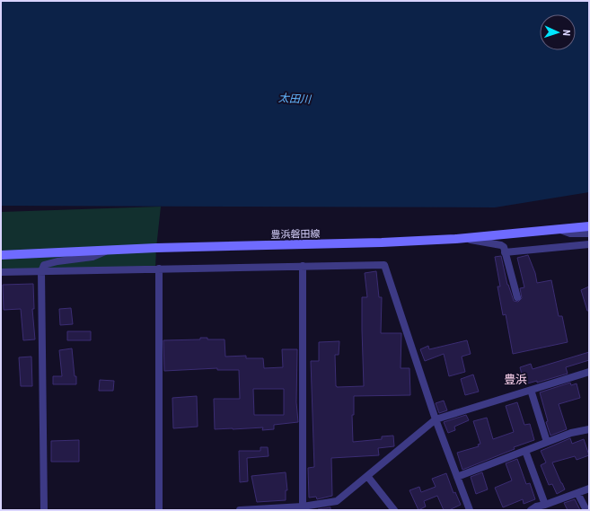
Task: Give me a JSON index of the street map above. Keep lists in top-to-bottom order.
{
  "streets": {
    "main road": ["豊浜磐田線"]
  },
  "districts": ["豊浜"],
  "water": ["太田川"],
  "north": "right"
}
